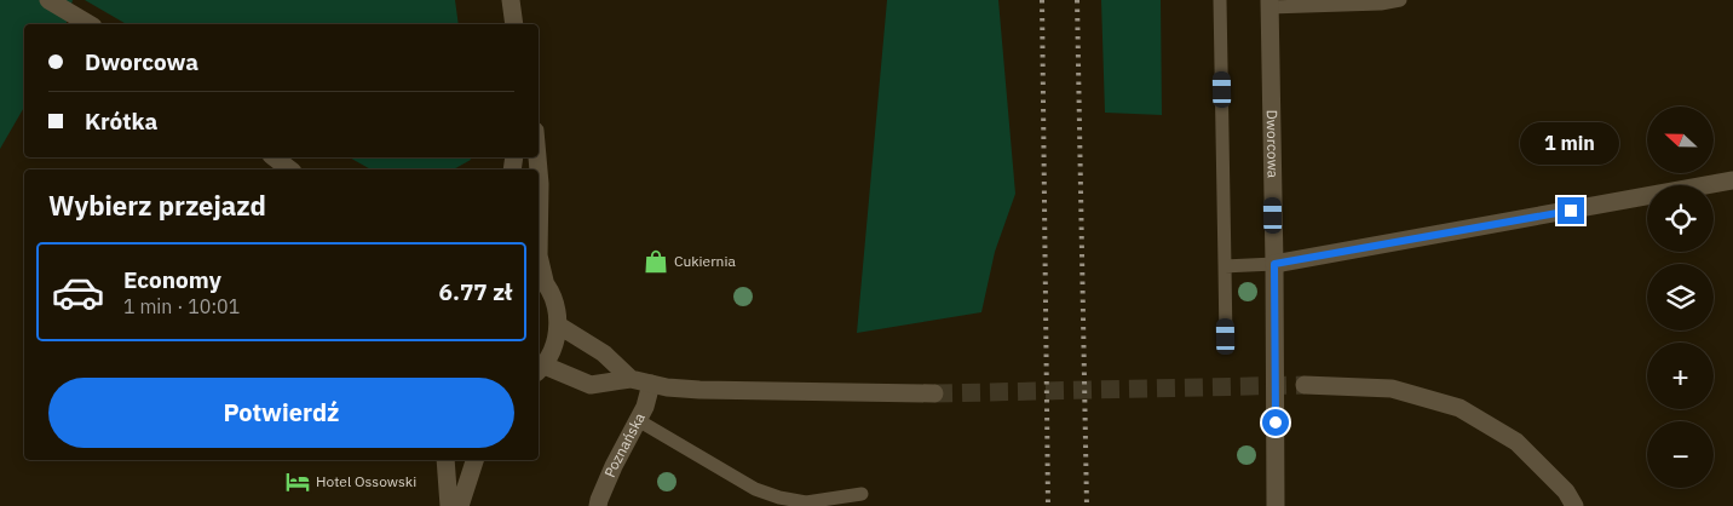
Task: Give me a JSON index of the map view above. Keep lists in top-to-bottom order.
{
  "streets": {
    "street": ["Dworcowa", "Poznańska"]
  },
  "places": {
    "shop": ["Cukiernia"],
    "hotel": ["Hotel Ossowski"]
  },
  "north": "left",
  "page": {
    "banner": ["Dworcowa", "Krótka"],
    "map_buttons": ["+", "−"],
    "bubble": "1 min",
    "heading": "Wybierz przejazd",
    "list": [
      {
        "name": "Economy",
        "note": "1 min · 10:01",
        "value": "6.77 zł"
      }
    ],
    "buttons": "Potwierdź"
  }
}
